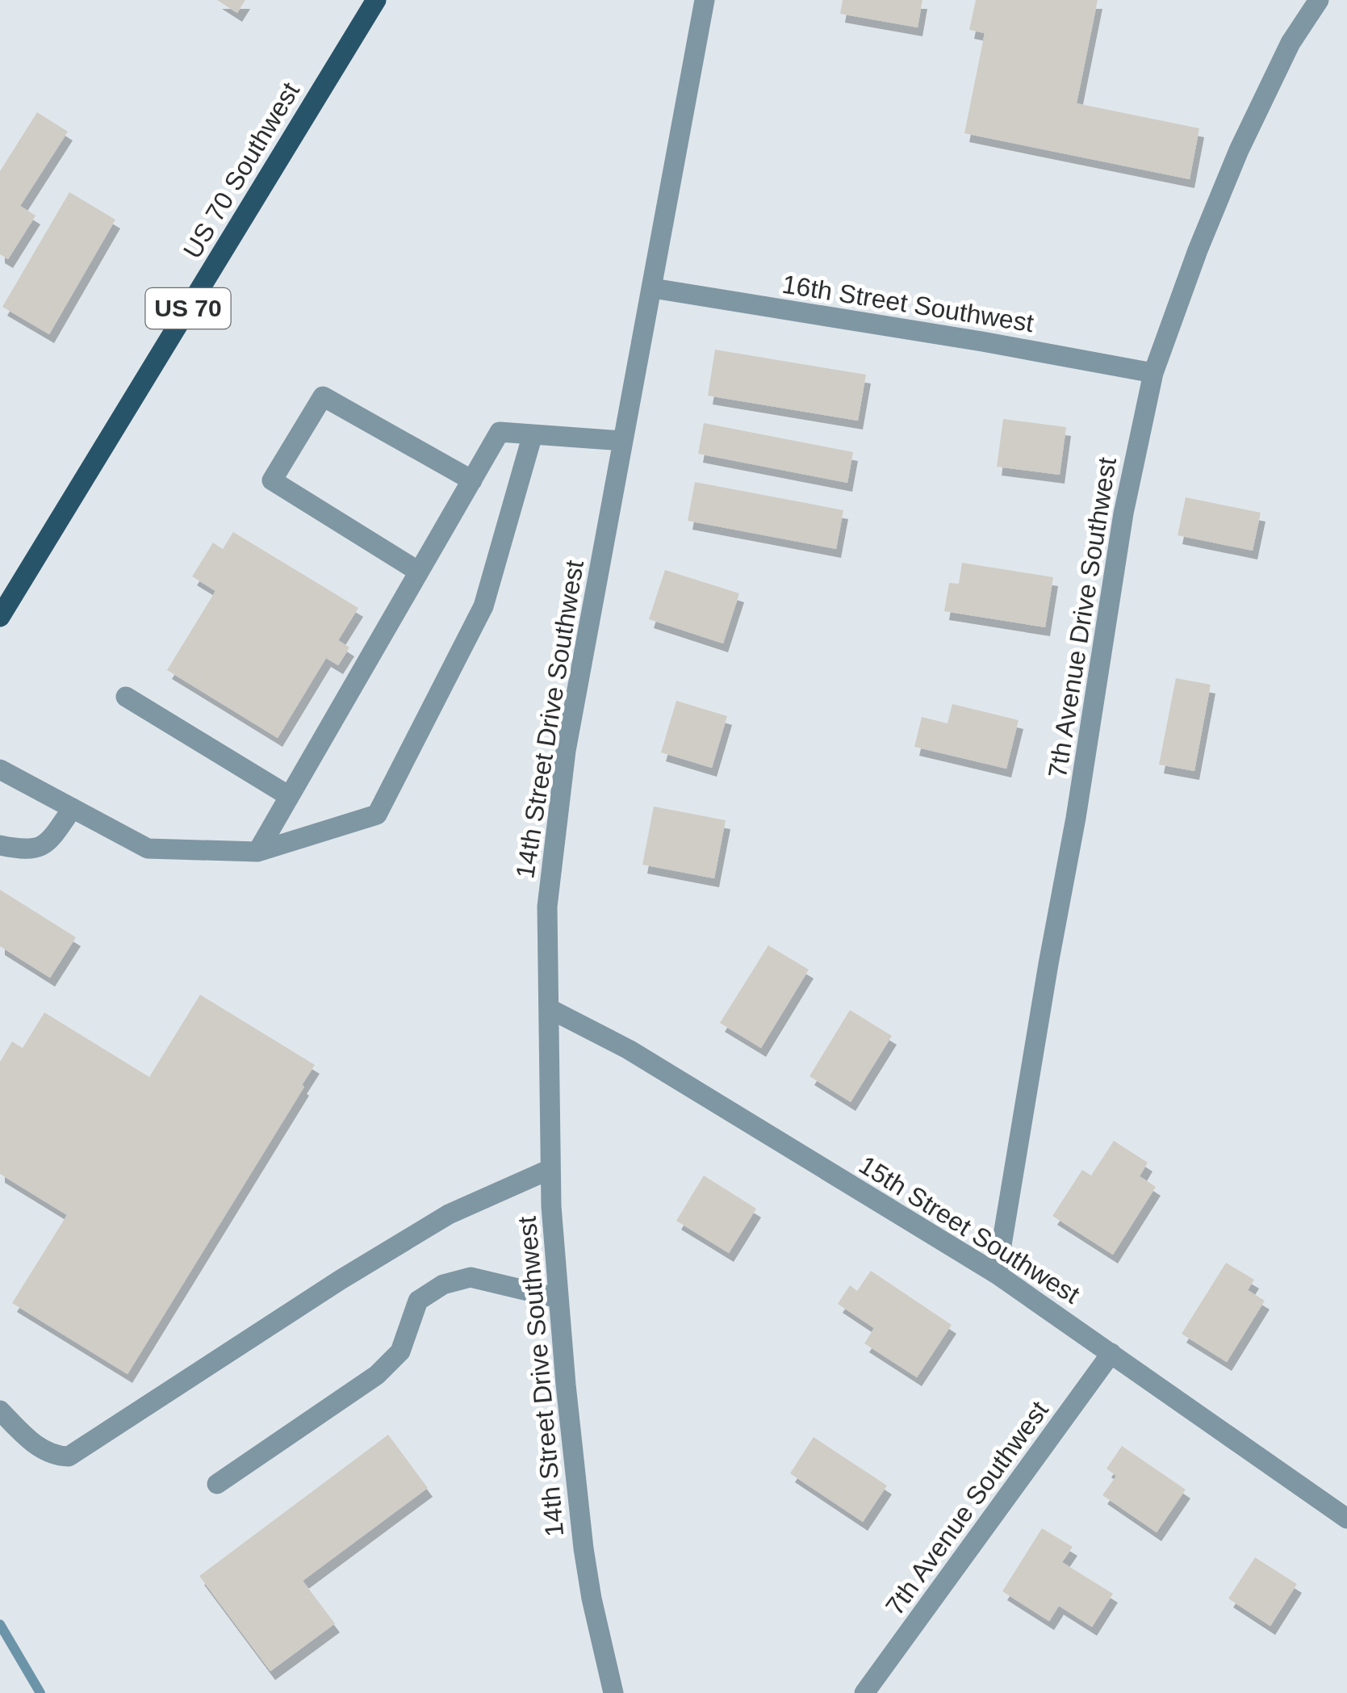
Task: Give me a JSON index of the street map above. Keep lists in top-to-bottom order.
{
  "streets": {
    "main road": ["US 70 Southwest", "US 70"],
    "street": [
      "16th Street Southwest",
      "7th Avenue Drive Southwest",
      "14th Street Drive Southwest",
      "15th Street Southwest",
      "7th Avenue Southwest"
    ]
  },
  "crossings": [
    ["16th Street Southwest", "7th Avenue Drive Southwest"],
    ["16th Street Southwest", "14th Street Drive Southwest"],
    ["7th Avenue Drive Southwest", "15th Street Southwest"],
    ["14th Street Drive Southwest", "15th Street Southwest"],
    ["15th Street Southwest", "7th Avenue Southwest"]
  ]
}
